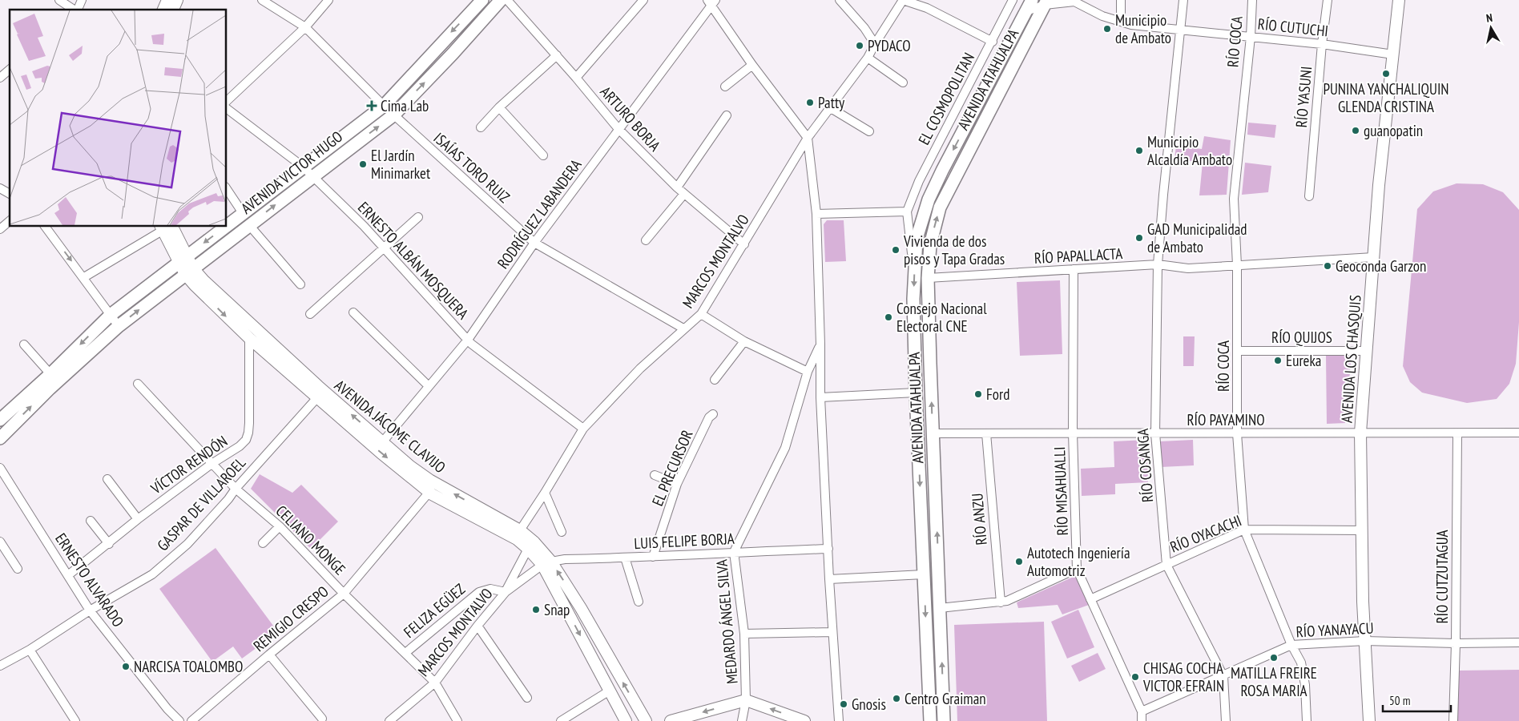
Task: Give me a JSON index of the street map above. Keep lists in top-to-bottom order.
{
  "streets": {
    "main road": ["AVENIDA ATAHUALPA", "AVENIDA VICTOR HUGO"],
    "street": [
      "RÍO CUTUCHI",
      "RÍO COCA",
      "RÍO YASUNI",
      "EL COSMOPOLITAN",
      "ARTURO BORJA",
      "ISAÍAS TORO RUIZ",
      "RODRÍGUEZ LABANDERA",
      "RÍO PAPALLACTA",
      "ERNESTO ALBÁN MOSQUERA",
      "MARCOS MONTALVO",
      "RÍO QUIJOS",
      "AVENIDA LOS CHASQUIS",
      "RÍO PAYAMINO",
      "AVENIDA JÁCOME CLAVIJO",
      "VÍCTOR RENDÓN",
      "RÍO COSANGA",
      "EL PRECURSOR",
      "RÍO MISAHUALLI",
      "GASPAR DE VILLAROEL",
      "RÍO ANZU",
      "RÍO OYACACHI",
      "CELIANO MONGE",
      "LUIS FELIPE BORJA",
      "RÍO CUTZUTAGUA",
      "ERNESTO ALVARADO",
      "FELIZA EGÜEZ",
      "REMIGIO CRESPO",
      "MEDARDO ÁNGEL SILVA",
      "RÍO YANAYACU"
    ]
  },
  "crossings": [
    ["RÍO CUTUCHI", "RÍO COCA"],
    ["RÍO CUTUCHI", "AVENIDA ATAHUALPA"],
    ["RÍO CUTUCHI", "RÍO YASUNI"],
    ["RÍO CUTUCHI", "AVENIDA LOS CHASQUIS"],
    ["RÍO CUTUCHI", "RÍO COSANGA"],
    ["RÍO COCA", "RÍO PAPALLACTA"],
    ["RÍO COCA", "RÍO QUIJOS"],
    ["RÍO COCA", "RÍO PAYAMINO"],
    ["RÍO COCA", "RÍO OYACACHI"],
    ["RÍO COCA", "RÍO YANAYACU"],
    ["AVENIDA ATAHUALPA", "RÍO PAPALLACTA"],
    ["AVENIDA ATAHUALPA", "RÍO PAYAMINO"],
    ["ARTURO BORJA", "RODRÍGUEZ LABANDERA"],
    ["ARTURO BORJA", "MARCOS MONTALVO"],
    ["ISAÍAS TORO RUIZ", "AVENIDA VICTOR HUGO"],
    ["ISAÍAS TORO RUIZ", "RODRÍGUEZ LABANDERA"],
    ["ISAÍAS TORO RUIZ", "MARCOS MONTALVO"],
    ["AVENIDA VICTOR HUGO", "ERNESTO ALBÁN MOSQUERA"],
    ["AVENIDA VICTOR HUGO", "AVENIDA JÁCOME CLAVIJO"],
    ["RODRÍGUEZ LABANDERA", "ERNESTO ALBÁN MOSQUERA"],
    ["RODRÍGUEZ LABANDERA", "AVENIDA JÁCOME CLAVIJO"],
    ["RÍO PAPALLACTA", "AVENIDA LOS CHASQUIS"],
    ["RÍO PAPALLACTA", "RÍO COSANGA"],
    ["RÍO PAPALLACTA", "RÍO MISAHUALLI"],
    ["ERNESTO ALBÁN MOSQUERA", "MARCOS MONTALVO"],
    ["MARCOS MONTALVO", "AVENIDA JÁCOME CLAVIJO"],
    ["MARCOS MONTALVO", "CELIANO MONGE"],
    ["MARCOS MONTALVO", "LUIS FELIPE BORJA"],
    ["MARCOS MONTALVO", "FELIZA EGÜEZ"],
    ["RÍO QUIJOS", "AVENIDA LOS CHASQUIS"],
    ["AVENIDA LOS CHASQUIS", "RÍO PAYAMINO"],
    ["AVENIDA LOS CHASQUIS", "RÍO OYACACHI"],
    ["AVENIDA LOS CHASQUIS", "RÍO YANAYACU"],
    ["RÍO PAYAMINO", "RÍO COSANGA"],
    ["RÍO PAYAMINO", "RÍO MISAHUALLI"],
    ["RÍO PAYAMINO", "RÍO ANZU"],
    ["RÍO PAYAMINO", "RÍO CUTZUTAGUA"],
    ["AVENIDA JÁCOME CLAVIJO", "VÍCTOR RENDÓN"],
    ["AVENIDA JÁCOME CLAVIJO", "GASPAR DE VILLAROEL"],
    ["AVENIDA JÁCOME CLAVIJO", "LUIS FELIPE BORJA"],
    ["AVENIDA JÁCOME CLAVIJO", "REMIGIO CRESPO"],
    ["VÍCTOR RENDÓN", "CELIANO MONGE"],
    ["VÍCTOR RENDÓN", "ERNESTO ALVARADO"],
    ["RÍO COSANGA", "RÍO OYACACHI"],
    ["RÍO COSANGA", "RÍO YANAYACU"],
    ["EL PRECURSOR", "LUIS FELIPE BORJA"],
    ["RÍO MISAHUALLI", "RÍO OYACACHI"],
    ["RÍO MISAHUALLI", "RÍO YANAYACU"],
    ["GASPAR DE VILLAROEL", "CELIANO MONGE"],
    ["GASPAR DE VILLAROEL", "ERNESTO ALVARADO"],
    ["CELIANO MONGE", "FELIZA EGÜEZ"],
    ["CELIANO MONGE", "REMIGIO CRESPO"],
    ["LUIS FELIPE BORJA", "MEDARDO ÁNGEL SILVA"],
    ["RÍO CUTZUTAGUA", "RÍO YANAYACU"]
  ],
  "places": {
    "other": [
      "Municipio de Ambato",
      "PYDACO",
      "PUNINA YANCHALIQUIN GLENDA CRISTINA",
      "Patty",
      "guanopatin",
      "Municipio Alcaldía Ambato",
      "El Jardín Minimarket",
      "GAD Municipalidad de Ambato",
      "Vivienda de dos pisos y Tapa Gradas",
      "Geoconda Garzon",
      "Consejo Nacional Electoral CNE",
      "Eureka",
      "Ford",
      "Autotech Ingeniería Automotriz",
      "Snap",
      "MATILLA FREIRE ROSA MARIA",
      "NARCISA TOALOMBO",
      "CHISAG COCHA VICTOR EFRAIN",
      "Centro Graiman",
      "Gnosis"
    ],
    "health": ["Cima Lab"]
  },
  "scale_bar": "50 m",
  "north": "top"
}
